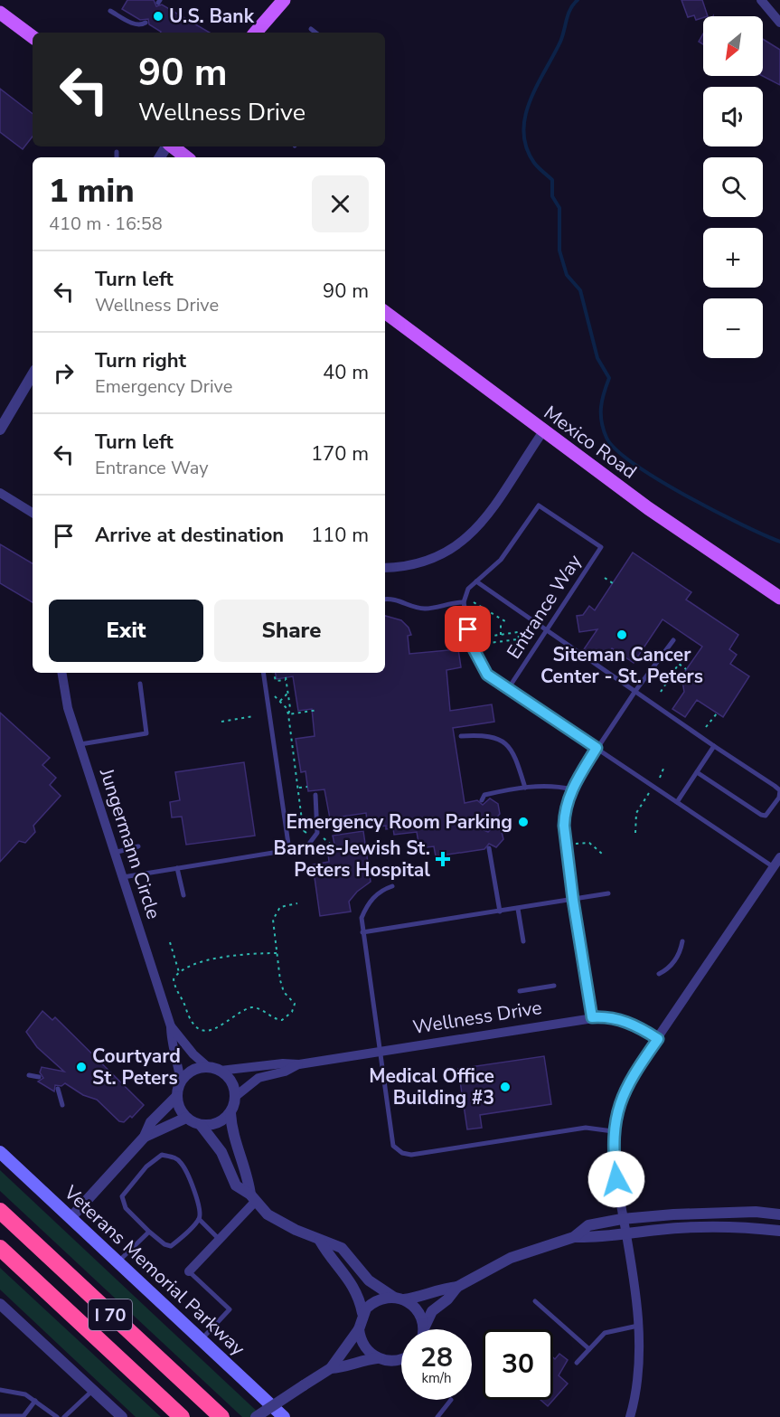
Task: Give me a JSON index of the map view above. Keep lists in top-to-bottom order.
{
  "streets": {
    "highway": ["I 70"],
    "main road": ["Mexico Road", "Veterans Memorial Parkway"],
    "street": ["Jungermann Circle", "Wellness Drive"],
    "lane": ["Entrance Way"]
  },
  "crossings": [
    ["Jungermann Circle", "Wellness Drive"]
  ],
  "places": {
    "other": [
      "U.S. Bank",
      "Siteman Cancer Center - St. Peters",
      "Emergency Room Parking",
      "Courtyard St. Peters",
      "Medical Office Building #3"
    ],
    "health": ["Barnes-Jewish St. Peters Hospital"]
  },
  "north": "bottom left",
  "page": {
    "map_buttons": ["+", "−"],
    "turn": ["90 m", "Wellness Drive"],
    "heading": ["1 min", "410 m · 16:58"],
    "list": [
      {
        "name": "Turn left",
        "note": "Wellness Drive",
        "value": "90 m"
      },
      {
        "name": "Turn right",
        "note": "Emergency Drive",
        "value": "40 m"
      },
      {
        "name": "Turn left",
        "note": "Entrance Way",
        "value": "170 m"
      },
      {
        "name": "Arrive at destination",
        "value": "110 m"
      }
    ],
    "buttons": ["Exit", "Share"],
    "speed": "28 km/h",
    "limit": "30"
  }
}
